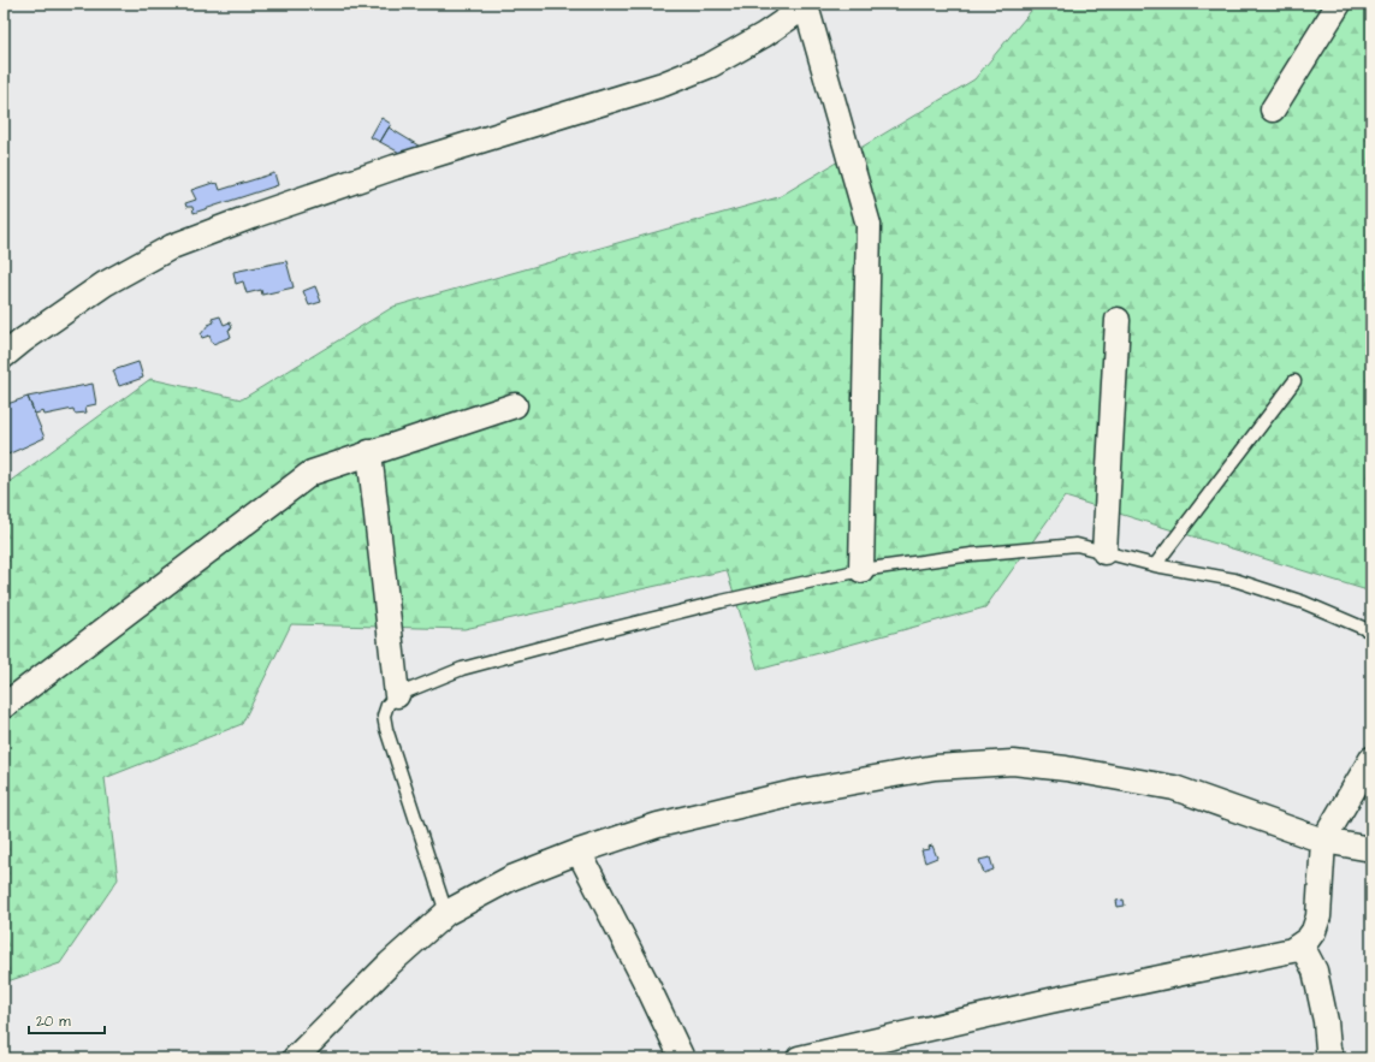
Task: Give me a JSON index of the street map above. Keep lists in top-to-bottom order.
{
  "scale_bar": "20 m"
}
